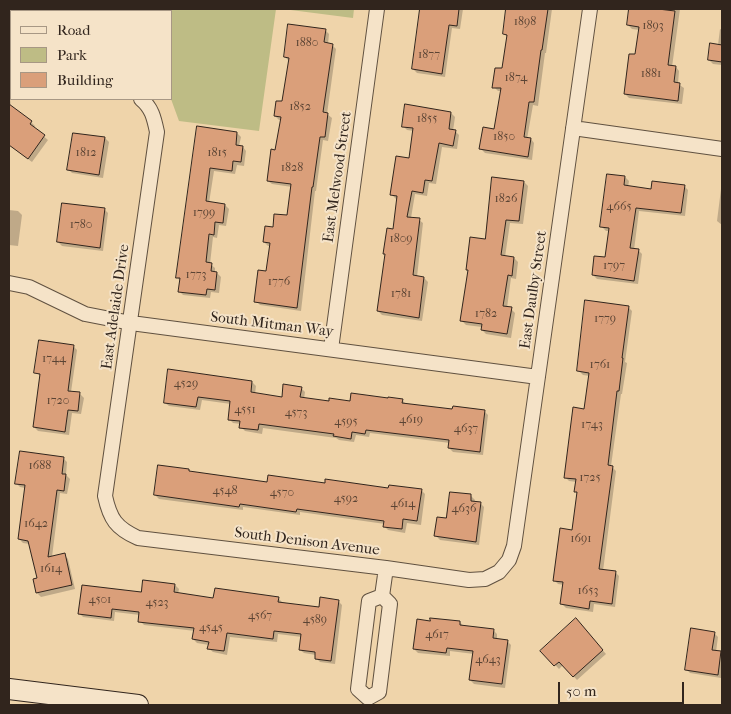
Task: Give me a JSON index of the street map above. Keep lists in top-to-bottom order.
{
  "streets": {
    "street": [
      "East Melwood Street",
      "East Daulby Street",
      "East Adelaide Drive",
      "South Mitman Way",
      "South Denison Avenue"
    ]
  },
  "crossings": [
    ["East Melwood Street", "South Mitman Way"],
    ["East Daulby Street", "South Mitman Way"],
    ["East Daulby Street", "South Denison Avenue"],
    ["East Adelaide Drive", "South Mitman Way"],
    ["East Adelaide Drive", "South Denison Avenue"]
  ],
  "house_numbers": [
    "1898",
    "1893",
    "1880",
    "1877",
    "1881",
    "1874",
    "1852",
    "1855",
    "1850",
    "1812",
    "1815",
    "1828",
    "1826",
    "4665",
    "1799",
    "1780",
    "1809",
    "1797",
    "1773",
    "1776",
    "1781",
    "1782",
    "1779",
    "1744",
    "1761",
    "4529",
    "1720",
    "4551",
    "4573",
    "4619",
    "4595",
    "1743",
    "4637",
    "1688",
    "1725",
    "4548",
    "4570",
    "4592",
    "4614",
    "4636",
    "1642",
    "1691",
    "1614",
    "1653",
    "4501",
    "4523",
    "4567",
    "4589",
    "4545",
    "4617",
    "4643"
  ],
  "legend": ["Road", "Park", "Building"],
  "scale_bar": "50 m"
}
